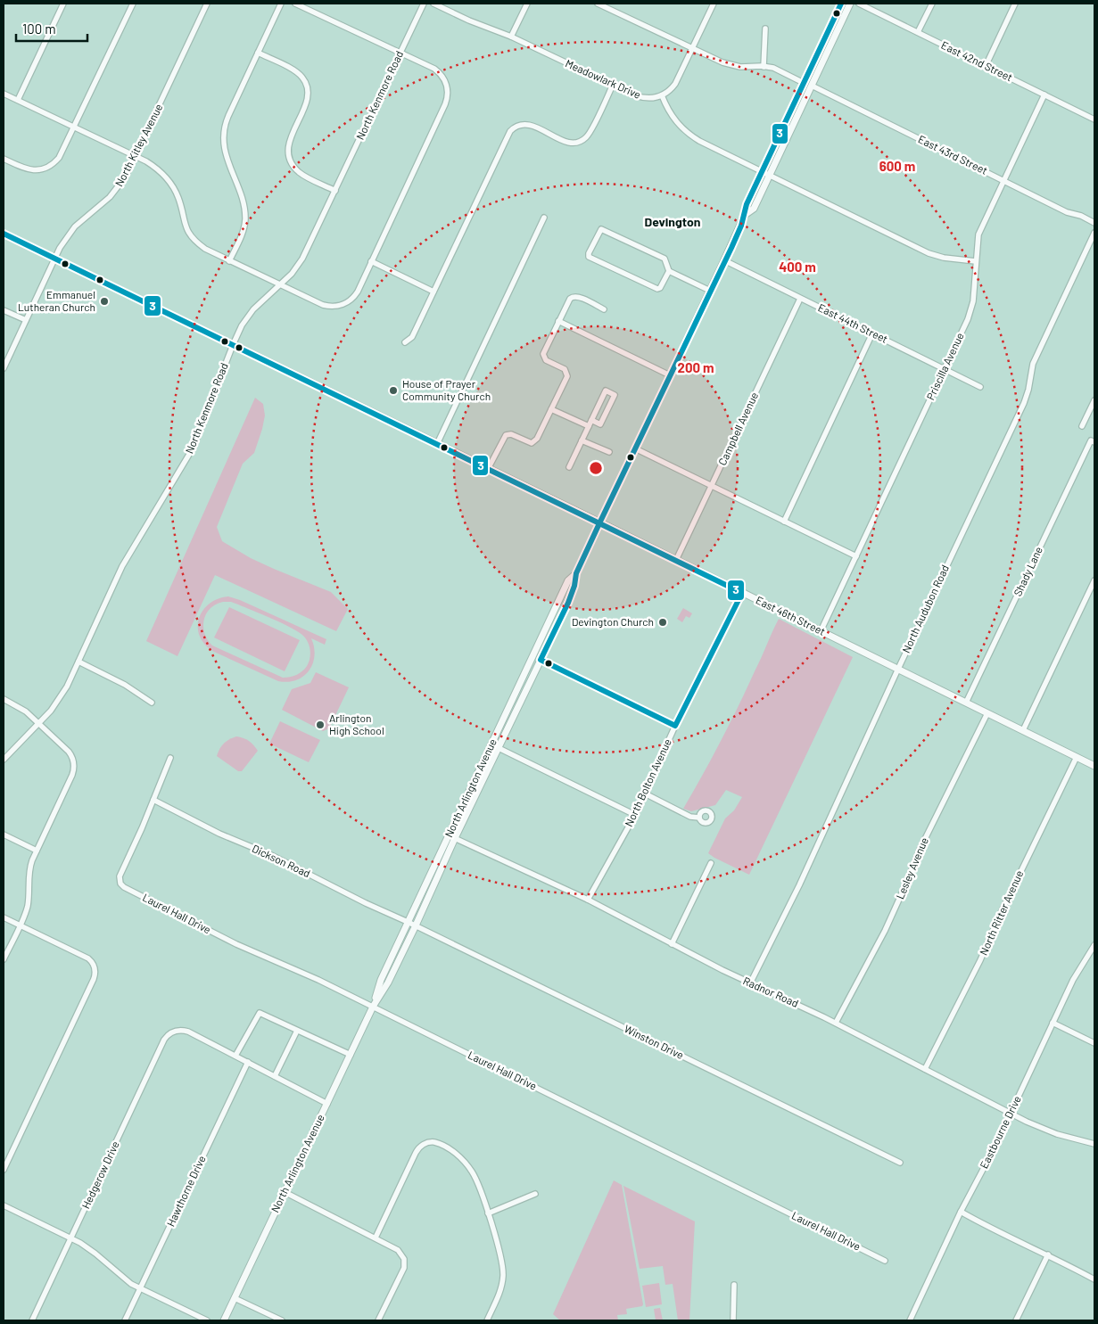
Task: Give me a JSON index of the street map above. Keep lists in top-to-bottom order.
{
  "streets": {
    "main road": ["East 46th Street", "North Arlington Avenue"],
    "street": [
      "East 42nd Street",
      "Meadowlark Drive",
      "North Kenmore Road",
      "North Kitley Avenue",
      "East 43rd Street",
      "East 44th Street",
      "Priscilla Avenue",
      "Campbell Avenue",
      "Shady Lane",
      "North Audubon Road",
      "North Bolton Avenue",
      "Dickson Road",
      "Lesley Avenue",
      "North Ritter Avenue",
      "Laurel Hall Drive",
      "Radnor Road",
      "Winston Drive",
      "Eastbourne Drive",
      "Hedgerow Drive",
      "Hawthorne Drive"
    ]
  },
  "crossings": [
    ["East 42nd Street", "Priscilla Avenue"],
    ["North Kenmore Road", "East 46th Street"],
    ["North Kitley Avenue", "East 46th Street"],
    ["East 43rd Street", "Priscilla Avenue"],
    ["East 43rd Street", "North Arlington Avenue"],
    ["East 44th Street", "Priscilla Avenue"],
    ["East 44th Street", "Campbell Avenue"],
    ["East 44th Street", "North Arlington Avenue"],
    ["Priscilla Avenue", "East 46th Street"],
    ["Campbell Avenue", "East 46th Street"],
    ["Shady Lane", "East 46th Street"],
    ["North Audubon Road", "East 46th Street"],
    ["North Audubon Road", "Radnor Road"],
    ["East 46th Street", "North Bolton Avenue"],
    ["East 46th Street", "North Arlington Avenue"],
    ["East 46th Street", "Lesley Avenue"],
    ["East 46th Street", "North Ritter Avenue"],
    ["North Bolton Avenue", "Radnor Road"],
    ["North Arlington Avenue", "Dickson Road"],
    ["North Arlington Avenue", "Laurel Hall Drive"],
    ["North Arlington Avenue", "Radnor Road"],
    ["North Arlington Avenue", "Winston Drive"],
    ["Dickson Road", "Laurel Hall Drive"],
    ["Dickson Road", "Winston Drive"],
    ["Lesley Avenue", "Radnor Road"],
    ["North Ritter Avenue", "Radnor Road"],
    ["Radnor Road", "Eastbourne Drive"]
  ],
  "districts": ["Devington"],
  "places": [
    "Emmanuel Lutheran Church",
    "House of Prayer Community Church",
    "Devington Church",
    "Arlington High School"
  ],
  "lines": ["transit line 3"],
  "scale_bar": "100 m",
  "rings": ["600 m", "400 m", "200 m"]
}
